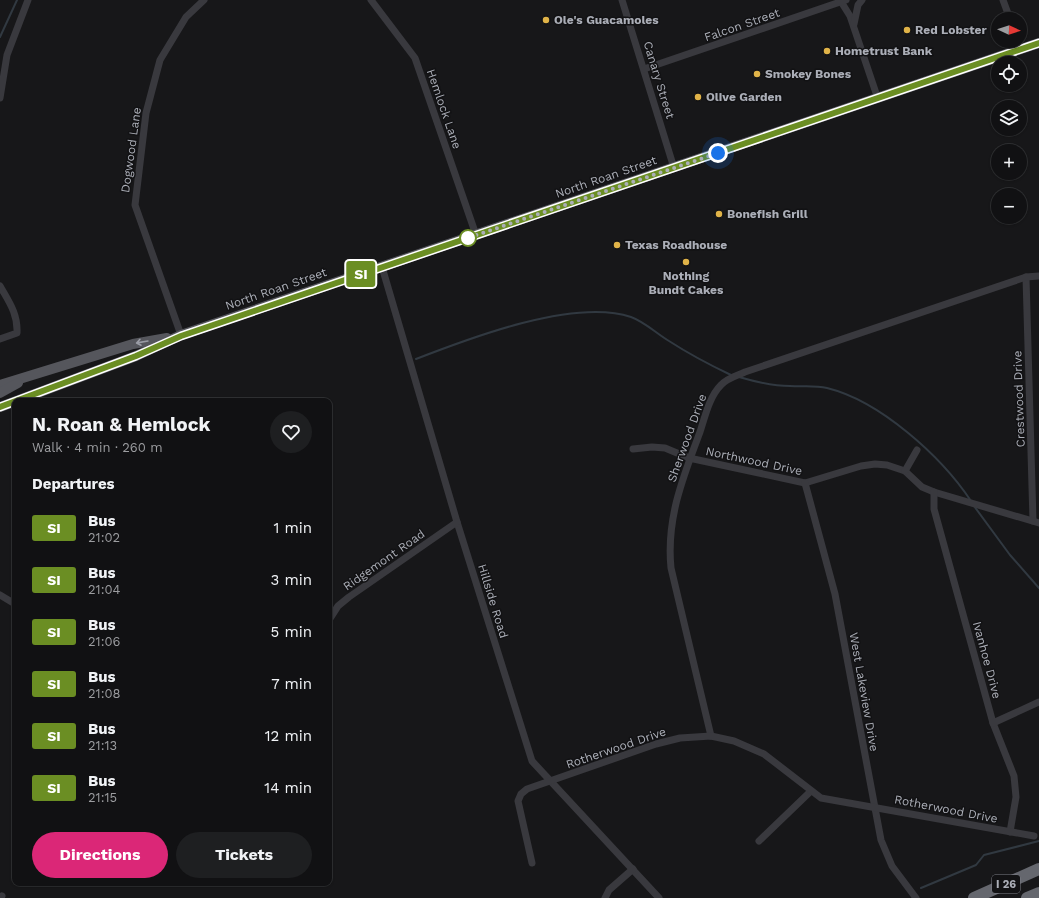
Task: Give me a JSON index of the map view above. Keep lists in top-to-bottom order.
{
  "streets": {
    "highway": ["I 26"],
    "main road": ["North Roan Street"],
    "street": [
      "Falcon Street",
      "Canary Street",
      "Hemlock Lane",
      "Dogwood Lane",
      "Crestwood Drive",
      "Sherwood Drive",
      "Northwood Drive",
      "Ridgemont Road",
      "Hillside Road",
      "Ivanhoe Drive",
      "West Lakeview Drive",
      "Rotherwood Drive"
    ]
  },
  "crossings": [
    ["Falcon Street", "Canary Street"],
    ["Canary Street", "North Roan Street"],
    ["Hemlock Lane", "North Roan Street"],
    ["Dogwood Lane", "North Roan Street"],
    ["North Roan Street", "Hillside Road"],
    ["Crestwood Drive", "Sherwood Drive"],
    ["Crestwood Drive", "Northwood Drive"],
    ["Sherwood Drive", "Northwood Drive"],
    ["Sherwood Drive", "Rotherwood Drive"],
    ["Northwood Drive", "Ivanhoe Drive"],
    ["Northwood Drive", "West Lakeview Drive"],
    ["Ridgemont Road", "Hillside Road"],
    ["Hillside Road", "Rotherwood Drive"],
    ["Ivanhoe Drive", "Rotherwood Drive"],
    ["West Lakeview Drive", "Rotherwood Drive"]
  ],
  "places": [
    "Ole's Guacamoles",
    "Red Lobster",
    "Hometrust Bank",
    "Smokey Bones",
    "Olive Garden",
    "Bonefish Grill",
    "Texas Roadhouse",
    "Nothing Bundt Cakes"
  ],
  "lines": ["bus line SI"],
  "north": "right",
  "page": {
    "on_map": "SI",
    "map_buttons": ["+", "−"],
    "heading": [
      ["N. Roan & Hemlock", "Walk · 4 min · 260 m"],
      "Departures"
    ],
    "list": [
      {
        "mark": "SI",
        "name": "Bus",
        "note": "21:02",
        "value": "1 min"
      },
      {
        "mark": "SI",
        "name": "Bus",
        "note": "21:04",
        "value": "3 min"
      },
      {
        "mark": "SI",
        "name": "Bus",
        "note": "21:06",
        "value": "5 min"
      },
      {
        "mark": "SI",
        "name": "Bus",
        "note": "21:08",
        "value": "7 min"
      },
      {
        "mark": "SI",
        "name": "Bus",
        "note": "21:13",
        "value": "12 min"
      },
      {
        "mark": "SI",
        "name": "Bus",
        "note": "21:15",
        "value": "14 min"
      }
    ],
    "buttons": ["Directions", "Tickets"]
  }
}
